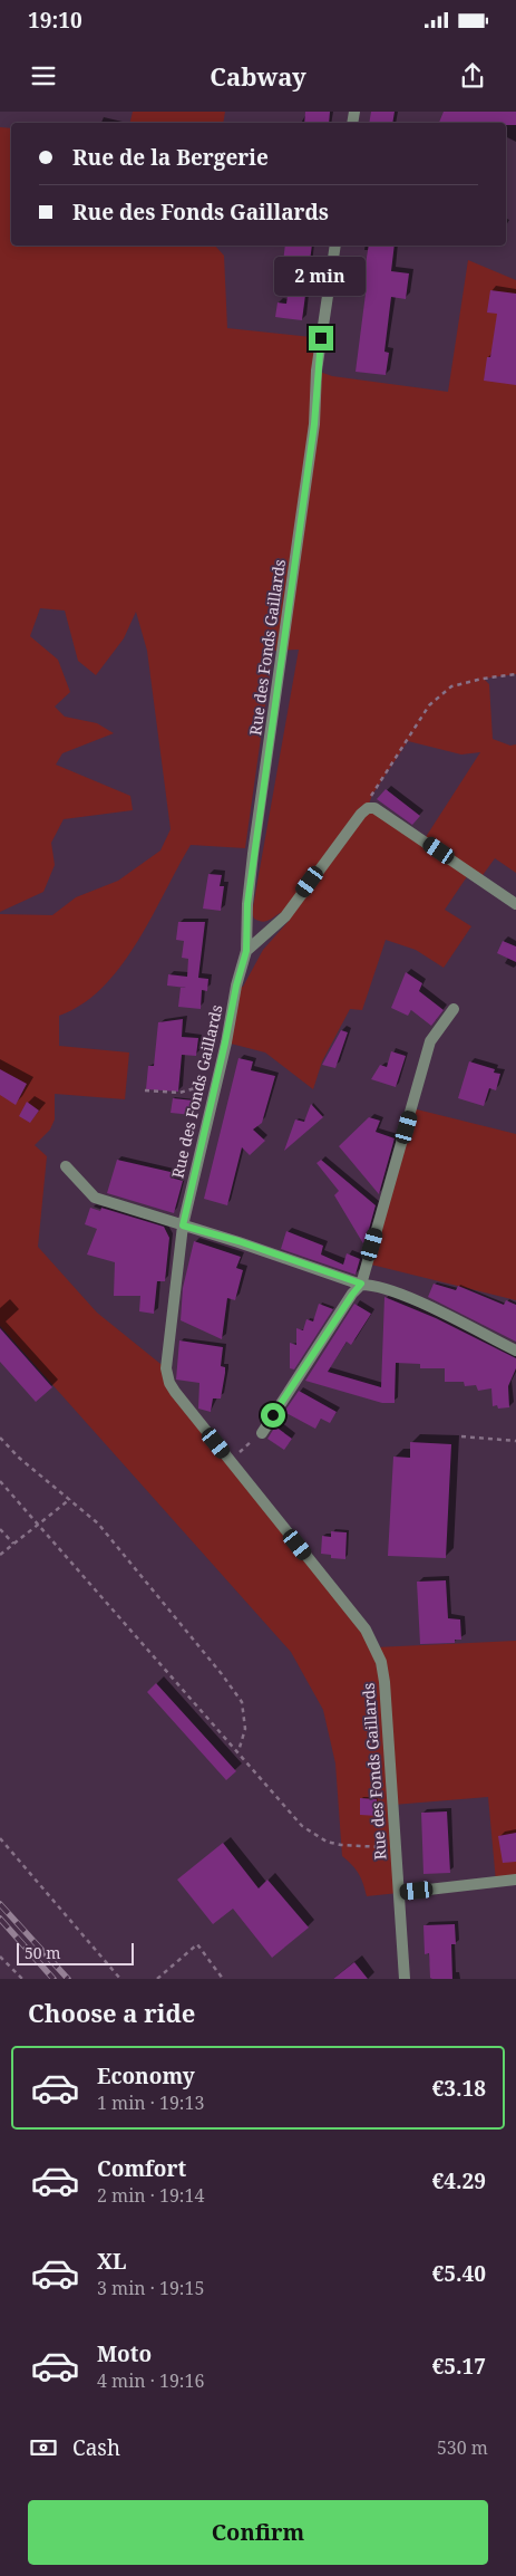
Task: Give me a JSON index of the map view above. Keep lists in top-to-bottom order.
{
  "streets": {
    "street": ["Rue des Fonds Gaillards"]
  },
  "scale_bar": "50 m",
  "page": {
    "status": "19:10",
    "header": "Cabway",
    "banner": ["Rue de la Bergerie", "Rue des Fonds Gaillards"],
    "bubble": "2 min",
    "scale": "50 m",
    "heading": "Choose a ride",
    "list": [
      {
        "name": "Economy",
        "note": "1 min · 19:13",
        "value": "€3.18"
      },
      {
        "name": "Comfort",
        "note": "2 min · 19:14",
        "value": "€4.29"
      },
      {
        "name": "XL",
        "note": "3 min · 19:15",
        "value": "€5.40"
      },
      {
        "name": "Moto",
        "note": "4 min · 19:16",
        "value": "€5.17"
      }
    ],
    "pay": ["Cash", "530 m"],
    "buttons": "Confirm"
  }
}
